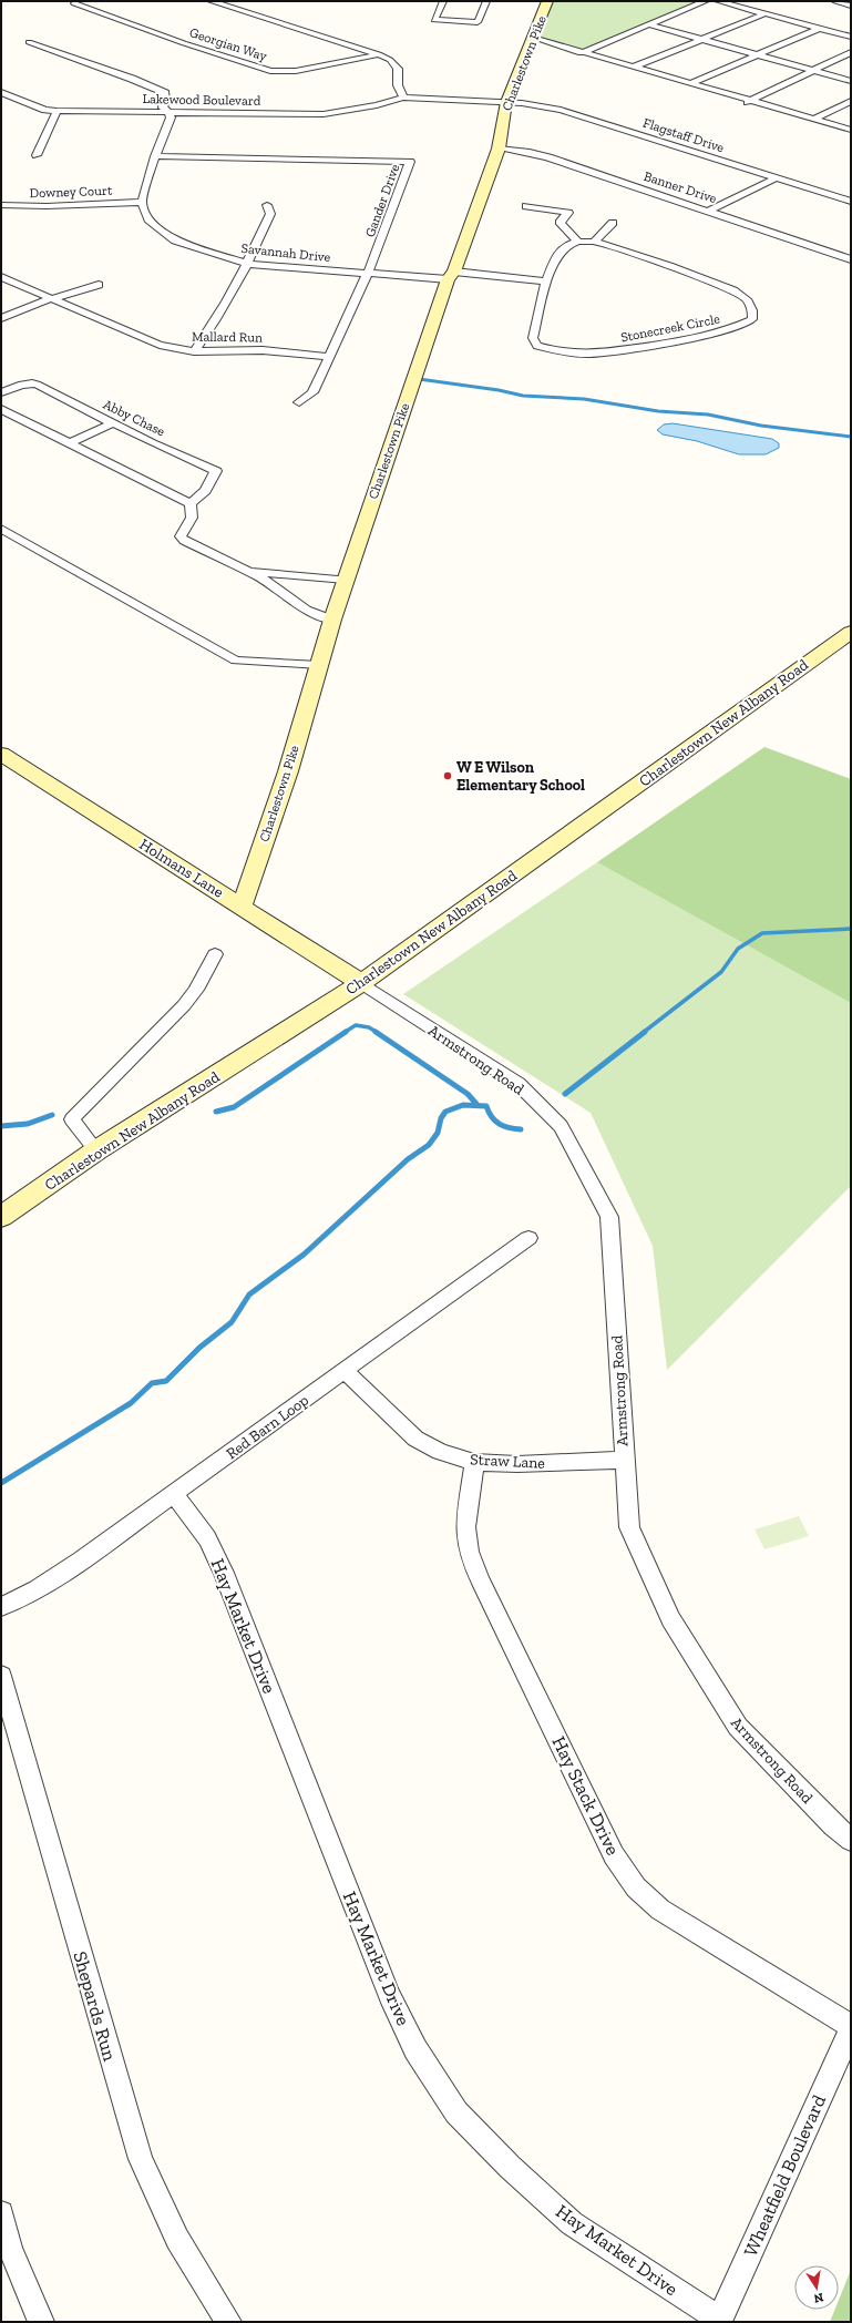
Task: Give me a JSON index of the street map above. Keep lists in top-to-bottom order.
{
  "streets": {
    "street": [
      "Georgian Way",
      "Charlestown Pike",
      "Lakewood Boulevard",
      "Flagstaff Drive",
      "Banner Drive",
      "Downey Court",
      "Gander Drive",
      "Savannah Drive",
      "Stonecreek Circle",
      "Mallard Run",
      "Abby Chase",
      "Charlestown New Albany Road",
      "Holmans Lane",
      "Armstrong Road",
      "Red Barn Loop",
      "Straw Lane",
      "Hay Market Drive",
      "Hay Stack Drive",
      "Shepards Run",
      "Wheatfield Boulevard"
    ]
  },
  "crossings": [
    ["Charlestown Pike", "Lakewood Boulevard"],
    ["Charlestown Pike", "Flagstaff Drive"],
    ["Charlestown Pike", "Banner Drive"],
    ["Charlestown Pike", "Savannah Drive"],
    ["Charlestown Pike", "Holmans Lane"],
    ["Lakewood Boulevard", "Flagstaff Drive"],
    ["Downey Court", "Savannah Drive"],
    ["Gander Drive", "Savannah Drive"],
    ["Gander Drive", "Mallard Run"],
    ["Charlestown New Albany Road", "Holmans Lane"],
    ["Charlestown New Albany Road", "Armstrong Road"],
    ["Holmans Lane", "Armstrong Road"],
    ["Armstrong Road", "Straw Lane"],
    ["Red Barn Loop", "Straw Lane"],
    ["Red Barn Loop", "Hay Market Drive"],
    ["Straw Lane", "Hay Stack Drive"],
    ["Hay Market Drive", "Wheatfield Boulevard"]
  ],
  "places": ["W E Wilson Elementary School"],
  "north": "bottom"
}
